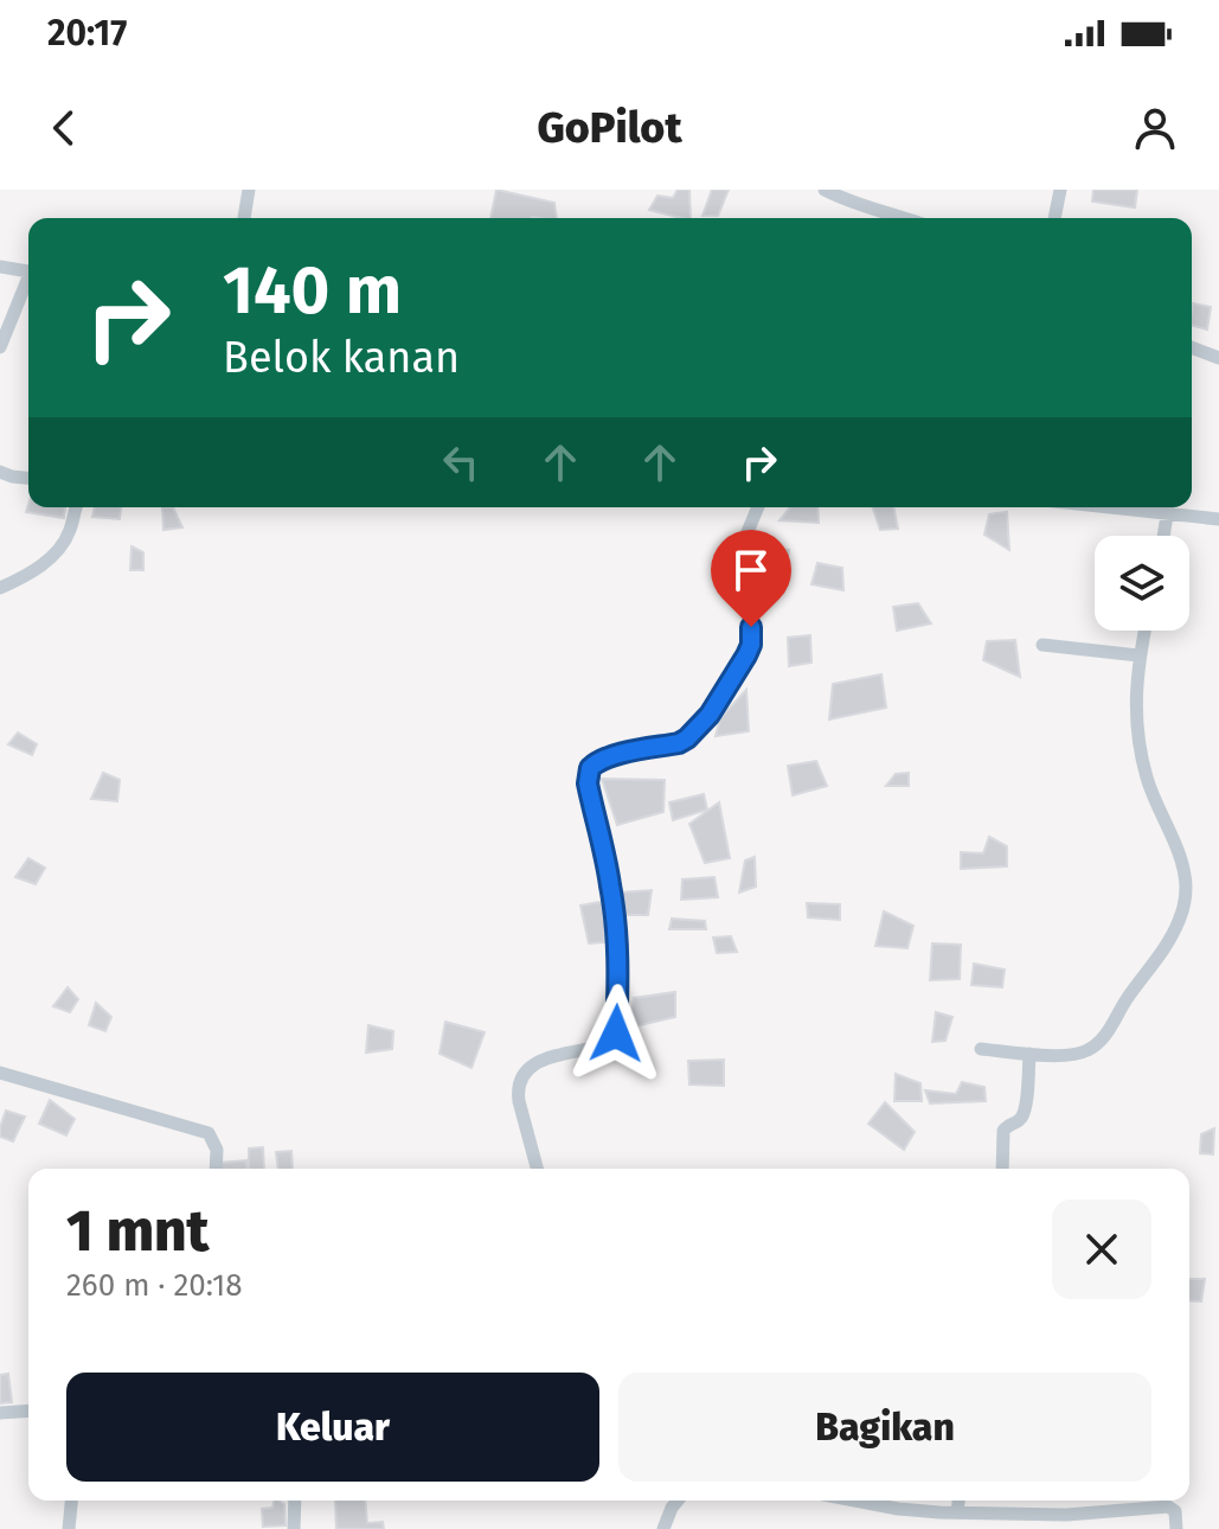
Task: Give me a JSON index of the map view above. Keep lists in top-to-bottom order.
{
  "page": {
    "status": "20:17",
    "header": "GoPilot",
    "turn": ["140 m", "Belok kanan"],
    "heading": ["1 mnt", "260 m · 20:18"],
    "buttons": ["Keluar", "Bagikan"]
  }
}
